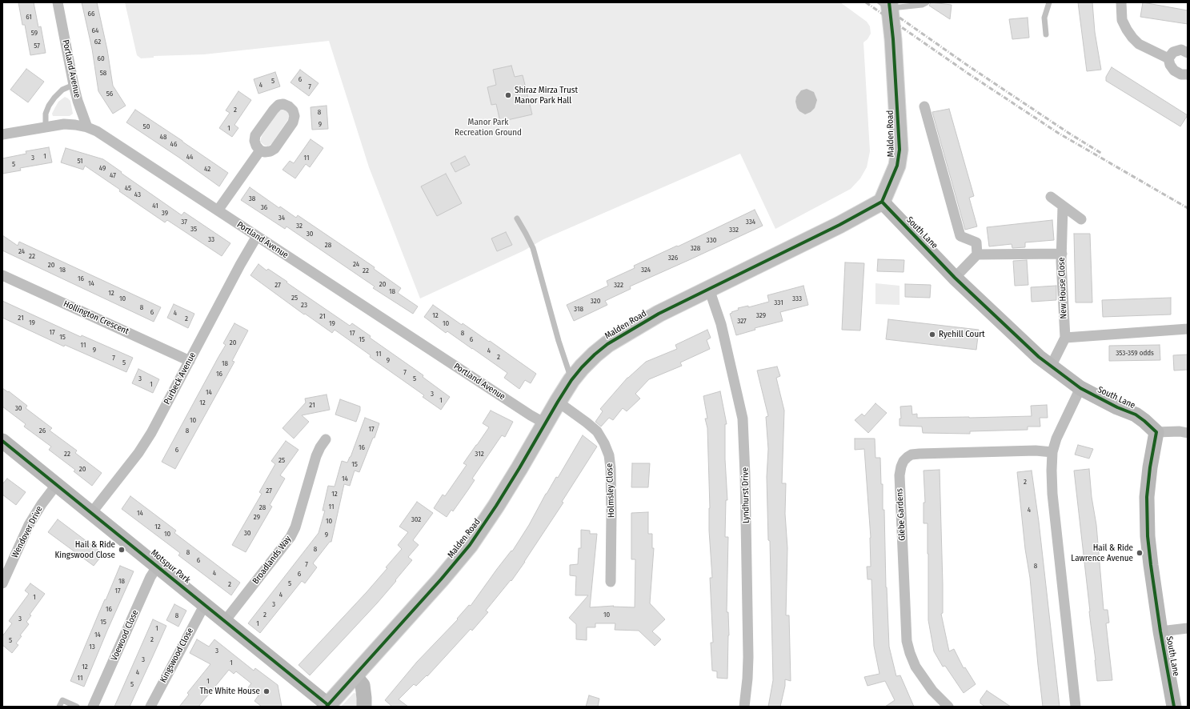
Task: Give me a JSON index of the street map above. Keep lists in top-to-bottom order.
{
  "streets": {
    "main road": ["Malden Road"],
    "street": [
      "Portland Avenue",
      "South Lane",
      "New House Close",
      "Hollington Crescent",
      "Purbeck Avenue",
      "Holmsley Close",
      "Lyndhurst Drive",
      "Glebe Gardens",
      "Wendover Drive",
      "Broadlands Way",
      "Motspur Park",
      "Voewood Close",
      "Kingswood Close"
    ]
  },
  "crossings": [
    ["Portland Avenue", "Malden Road"],
    ["Portland Avenue", "Purbeck Avenue"],
    ["Malden Road", "South Lane"],
    ["Malden Road", "Holmsley Close"],
    ["Malden Road", "Lyndhurst Drive"],
    ["Malden Road", "Motspur Park"],
    ["South Lane", "New House Close"],
    ["Hollington Crescent", "Purbeck Avenue"],
    ["Purbeck Avenue", "Motspur Park"],
    ["Wendover Drive", "Motspur Park"],
    ["Broadlands Way", "Motspur Park"],
    ["Motspur Park", "Voewood Close"],
    ["Motspur Park", "Kingswood Close"]
  ],
  "parks": ["Manor Park Recreation Ground"],
  "places": [
    "Shiraz Mirza Trust Manor Park Hall",
    "Ryehill Court",
    "Hail & Ride Kingswood Close",
    "Hail & Ride Lawrence Avenue",
    "The White House"
  ],
  "house_numbers": [
    "66",
    "61",
    "64",
    "59",
    "62",
    "57",
    "60",
    "58",
    "6",
    "5",
    "4",
    "7",
    "56",
    "2",
    "8",
    "9",
    "50",
    "1",
    "48",
    "46",
    "1",
    "44",
    "3",
    "11",
    "51",
    "5",
    "49",
    "42",
    "47",
    "45",
    "43",
    "38",
    "41",
    "36",
    "39",
    "34",
    "37",
    "334",
    "32",
    "35",
    "332",
    "30",
    "33",
    "330",
    "28",
    "328",
    "24",
    "22",
    "326",
    "24",
    "20",
    "18",
    "324",
    "22",
    "16",
    "14",
    "20",
    "27",
    "322",
    "18",
    "12",
    "25",
    "10",
    "333",
    "320",
    "331",
    "23",
    "8",
    "318",
    "6",
    "4",
    "12",
    "329",
    "21",
    "21",
    "2",
    "327",
    "19",
    "19",
    "10",
    "17",
    "17",
    "8",
    "15",
    "15",
    "6",
    "20",
    "11",
    "9",
    "4",
    "353-359 odds",
    "11",
    "2",
    "7",
    "9",
    "5",
    "18",
    "7",
    "16",
    "3",
    "5",
    "1",
    "14",
    "3",
    "1",
    "12",
    "21",
    "30",
    "10",
    "17",
    "26",
    "8",
    "16",
    "6",
    "22",
    "312",
    "25",
    "15",
    "20",
    "14",
    "2",
    "27",
    "12",
    "11",
    "28",
    "4",
    "14",
    "29",
    "302",
    "10",
    "12",
    "30",
    "10",
    "9",
    "8",
    "8",
    "6",
    "7",
    "8",
    "4",
    "6",
    "18",
    "5",
    "2",
    "17",
    "4",
    "1",
    "3",
    "16",
    "2",
    "10",
    "8",
    "3",
    "15",
    "1",
    "1",
    "14",
    "2",
    "5",
    "13",
    "3",
    "3",
    "1",
    "12",
    "4",
    "11",
    "1",
    "5"
  ]
}
